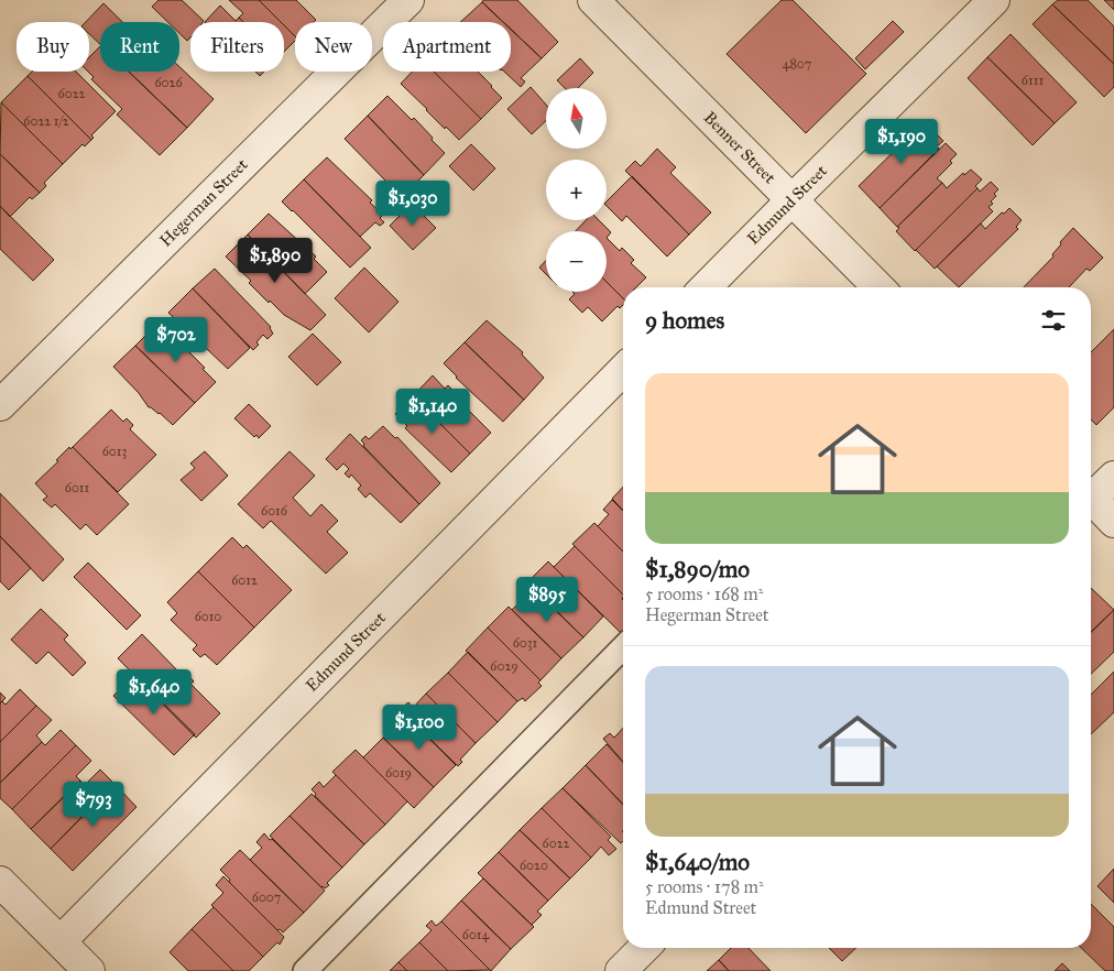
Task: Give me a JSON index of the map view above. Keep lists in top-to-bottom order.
{
  "streets": {
    "street": ["Benner Street", "Hegerman Street", "Edmund Street"]
  },
  "crossings": [
    ["Benner Street", "Edmund Street"]
  ],
  "house_numbers": [
    "4807",
    "6111",
    "6026",
    "6022",
    "6022 1/2",
    "6013",
    "6011",
    "6016",
    "6012",
    "6010",
    "6031",
    "6029",
    "6019",
    "6022",
    "6020",
    "6007",
    "6014"
  ],
  "north": "top",
  "page": {
    "chip": [
      "Buy",
      "Rent",
      "Filters",
      "New",
      "Apartment"
    ],
    "map_buttons": ["+", "−"],
    "price": [
      "$1,190",
      "$1,030",
      "$1,890",
      "$702",
      "$1,140",
      "$895",
      "$1,640",
      "$1,100",
      "$793"
    ],
    "heading": "9 homes",
    "list": [
      {
        "name": "$1,890/mo",
        "note": "5 rooms · 168 m² · Hegerman Street"
      },
      {
        "name": "$1,640/mo",
        "note": "5 rooms · 178 m² · Edmund Street"
      }
    ]
  }
}
